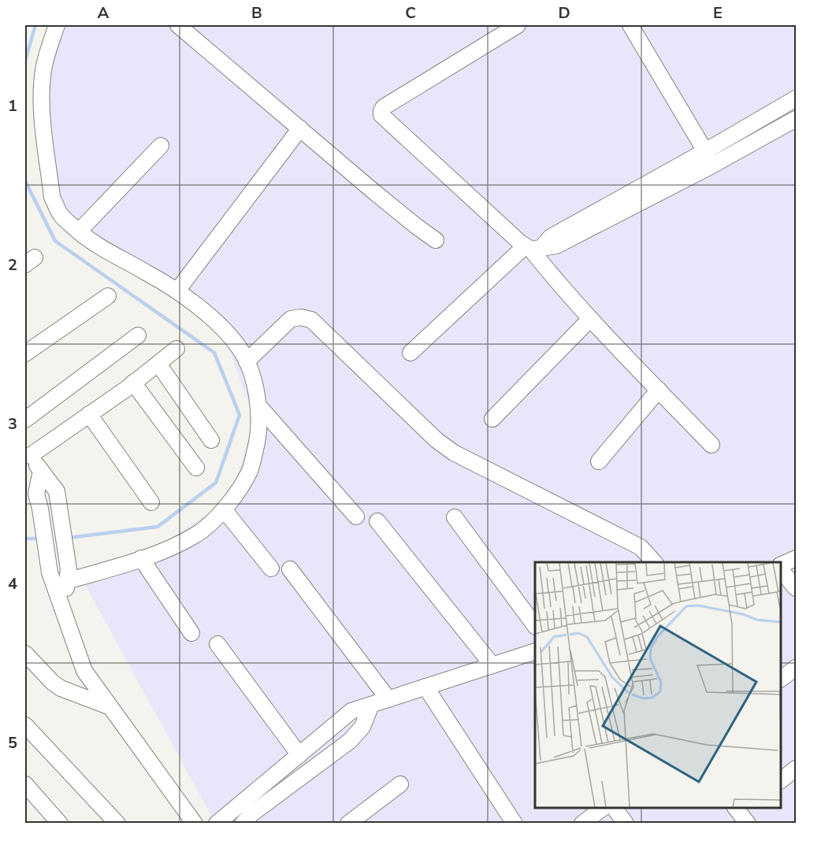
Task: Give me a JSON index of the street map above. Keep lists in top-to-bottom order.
{
  "grid": {
    "columns": [
      "A",
      "B",
      "C",
      "D",
      "E"
    ],
    "rows": [
      "1",
      "2",
      "3",
      "4",
      "5"
    ]
  }
}
